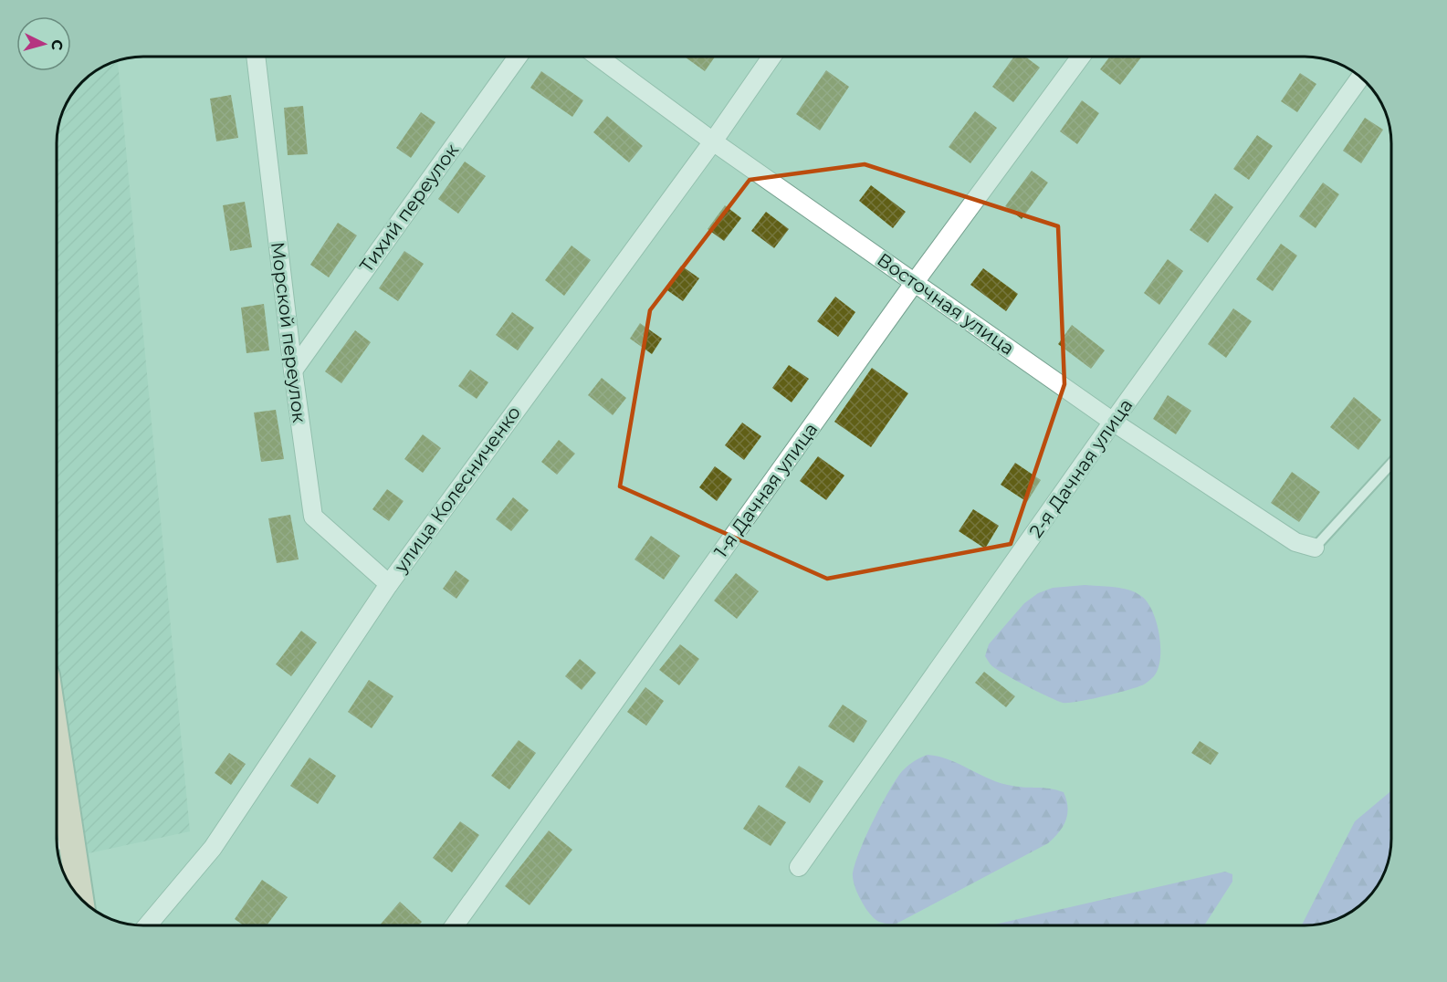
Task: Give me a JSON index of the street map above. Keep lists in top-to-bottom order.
{
  "streets": {
    "street": [
      "Тихий переулок",
      "Восточная улица",
      "Морской переулок",
      "2-я Дачная улица",
      "улица Колесниченко",
      "1-я Дачная улица"
    ]
  },
  "crossings": [
    ["Тихий переулок", "Морской переулок"],
    ["Восточная улица", "2-я Дачная улица"],
    ["Восточная улица", "улица Колесниченко"],
    ["Восточная улица", "1-я Дачная улица"],
    ["Морской переулок", "улица Колесниченко"]
  ],
  "north": "right"
}
